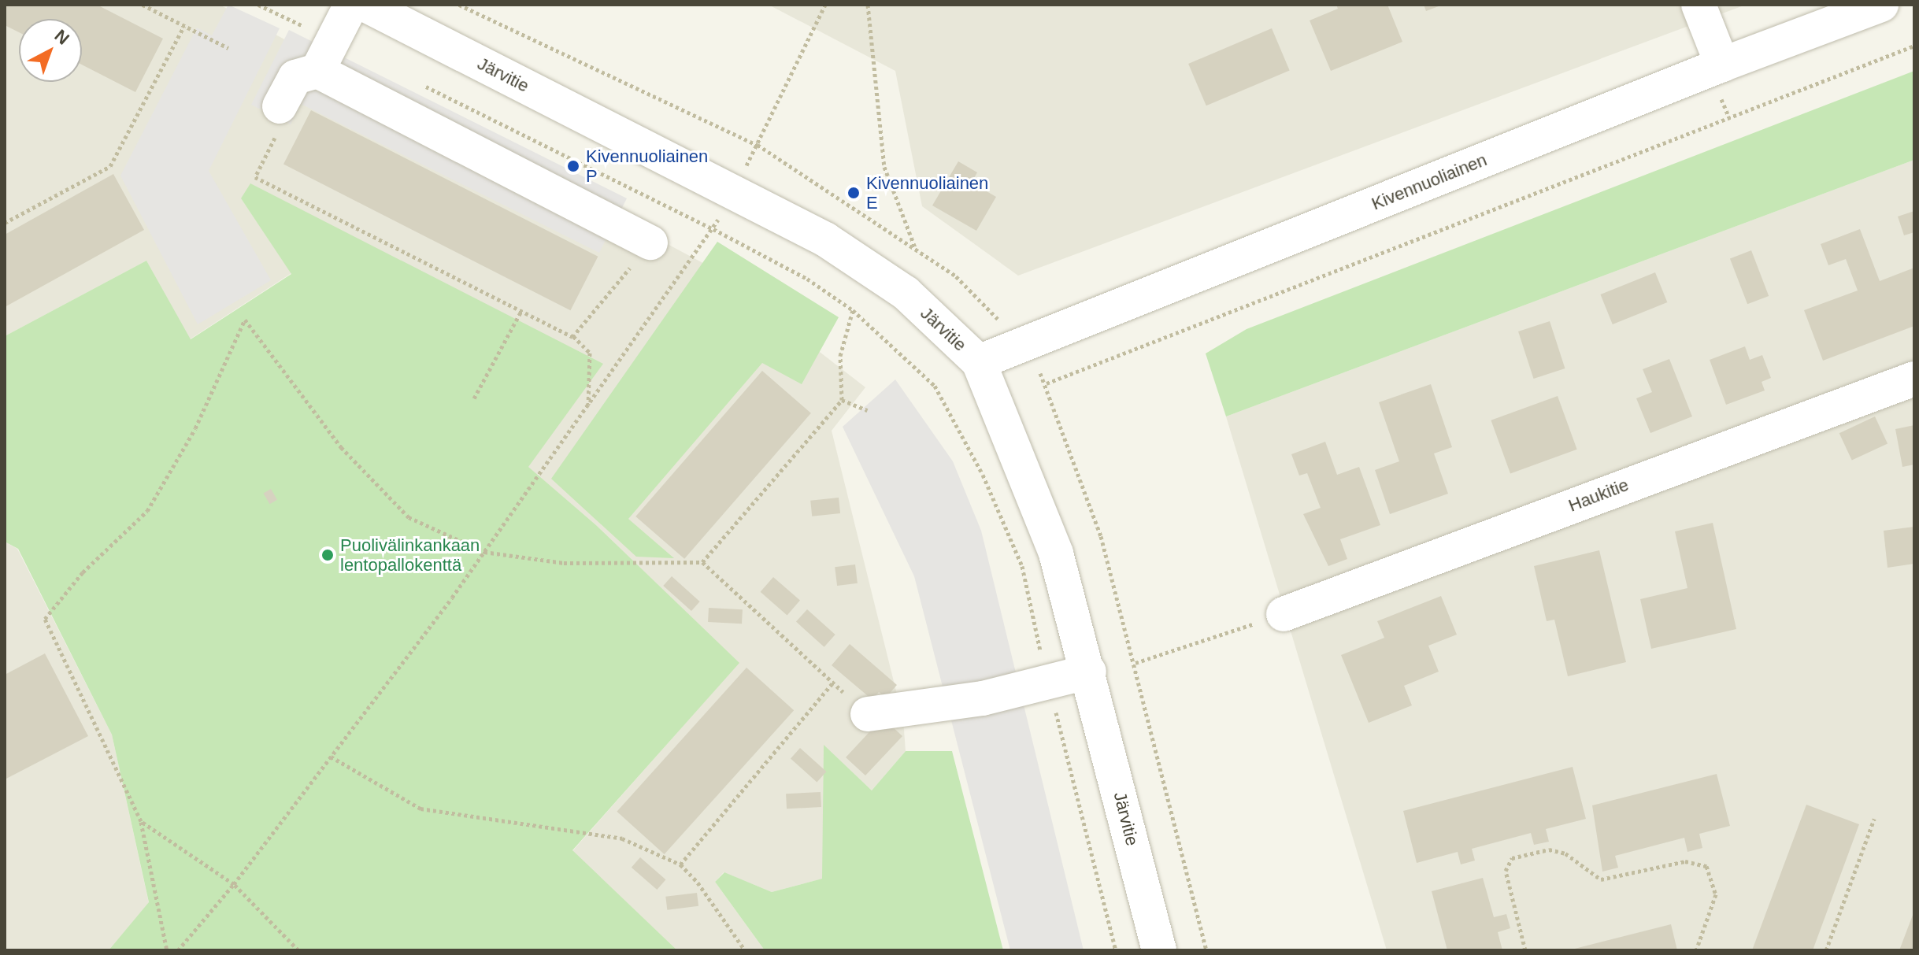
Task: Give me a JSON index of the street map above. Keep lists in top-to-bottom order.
{
  "streets": {
    "street": ["Järvitie", "Kivennuoliainen", "Haukitie"]
  },
  "crossings": [
    ["Järvitie", "Kivennuoliainen"]
  ],
  "places": ["Kivennuoliainen P", "Kivennuoliainen E", "Puolivälinkankaan lentopallokenttä"],
  "north": "top right"
}
